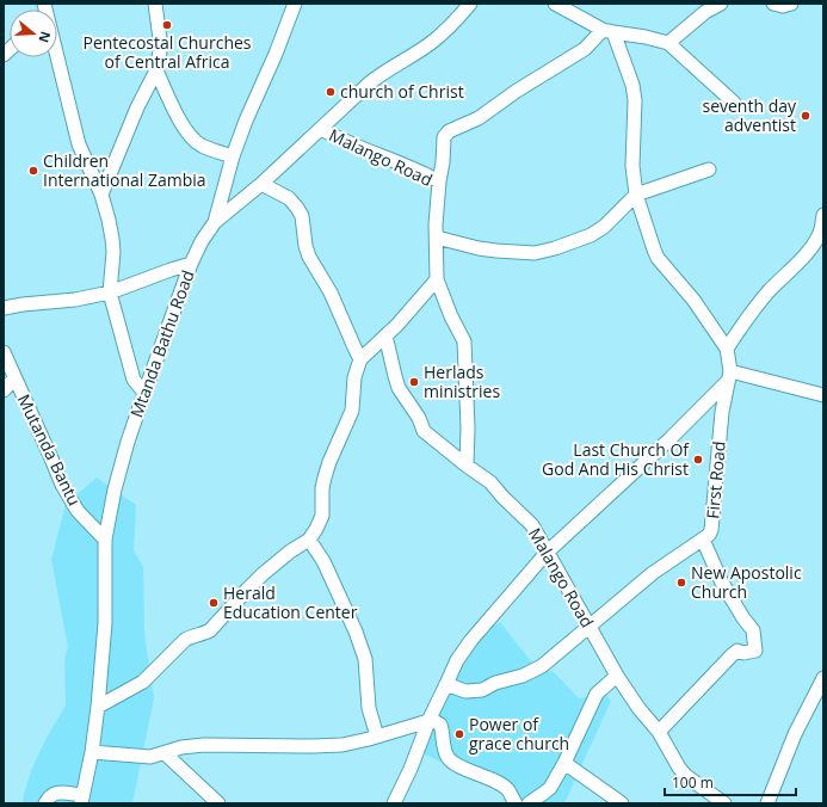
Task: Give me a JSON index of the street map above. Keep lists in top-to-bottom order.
{
  "streets": {
    "street": [
      "Malango Road",
      "Mtanda Bathu Road",
      "Mutanda Bantu",
      "First Road"
    ]
  },
  "crossings": [
    ["Malango Road", "Mtanda Bathu Road"],
    ["Malango Road", "First Road"],
    ["Mtanda Bathu Road", "Mutanda Bantu"]
  ],
  "places": [
    "Pentecostal Churches of Central Africa",
    "church of Christ",
    "seventh day adventist",
    "Children International Zambia",
    "Herlads ministries",
    "Last Church Of God And His Christ",
    "New Apostolic Church",
    "Herald Education Center",
    "Power of grace church"
  ],
  "scale_bar": "100 m",
  "north": "right"
}
